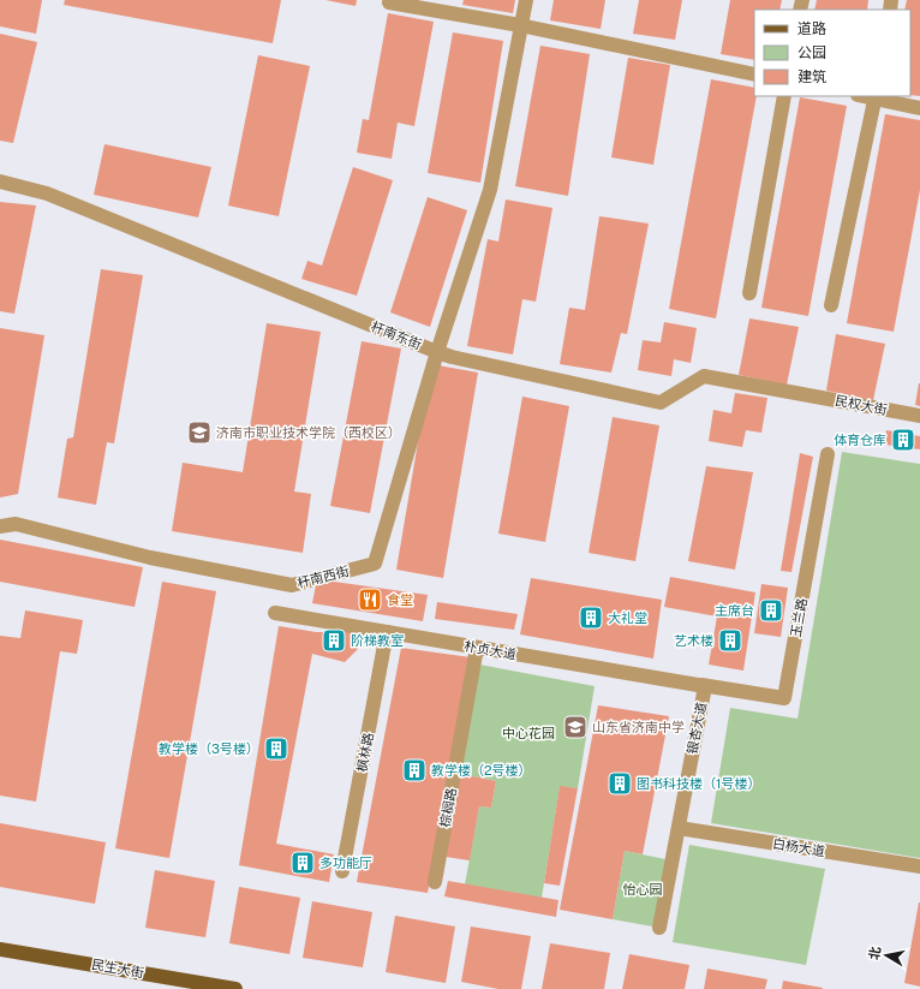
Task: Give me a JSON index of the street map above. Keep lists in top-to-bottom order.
{
  "streets": {
    "main road": ["民生大街"],
    "street": [
      "杆南东街",
      "民权大街",
      "杆南西街",
      "玉兰路",
      "朴贞大道",
      "银杏大道",
      "枫林路",
      "棕榈路",
      "白杨大道"
    ]
  },
  "crossings": [
    ["杆南东街", "民权大街"],
    ["杆南东街", "杆南西街"],
    ["玉兰路", "朴贞大道"],
    ["玉兰路", "银杏大道"],
    ["朴贞大道", "银杏大道"],
    ["朴贞大道", "枫林路"],
    ["朴贞大道", "棕榈路"],
    ["银杏大道", "白杨大道"]
  ],
  "parks": ["中心花园", "怡心园"],
  "places": {
    "school or university": ["济南市职业技术学院（西校区）", "山东省济南中学"],
    "building": [
      "体育仓库",
      "主席台",
      "大礼堂",
      "阶梯教室",
      "艺术楼",
      "教学楼（3号楼）",
      "教学楼（2号楼）",
      "图书科技楼（1号楼）",
      "多功能厅"
    ],
    "restaurant": ["食堂"]
  },
  "legend": ["道路", "公园", "建筑"],
  "north": "left"
}
